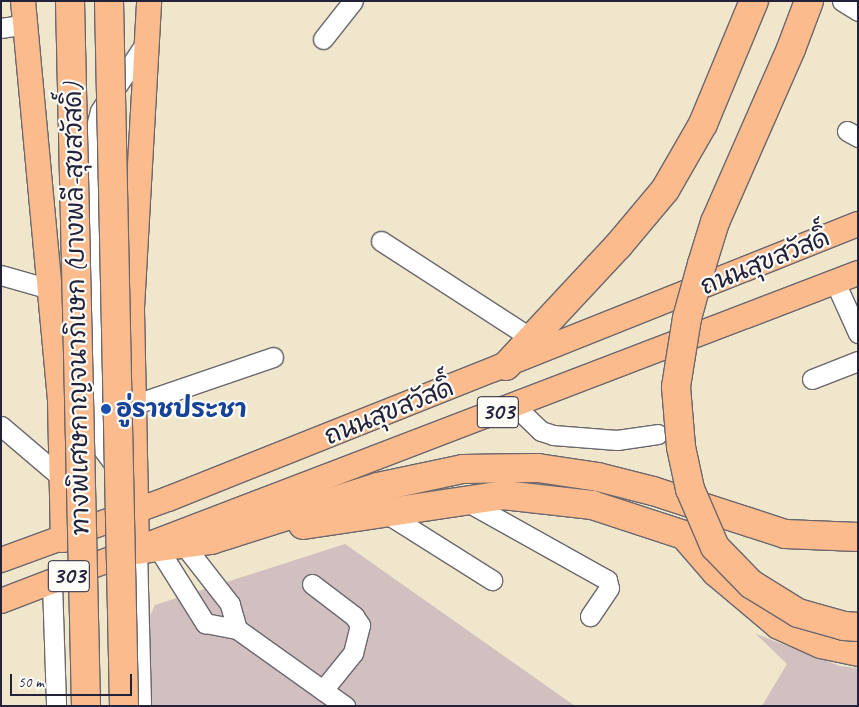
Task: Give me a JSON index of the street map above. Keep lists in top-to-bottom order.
{
  "streets": {
    "highway": ["ทางพิเศษกาญจนาภิเษก (บางพลี-สุขสวัสดิ์)"],
    "main road": ["ถนนสุขสวัสดิ์", "303"]
  },
  "places": ["อู่ราชประชา"],
  "scale_bar": "50 m"
}
